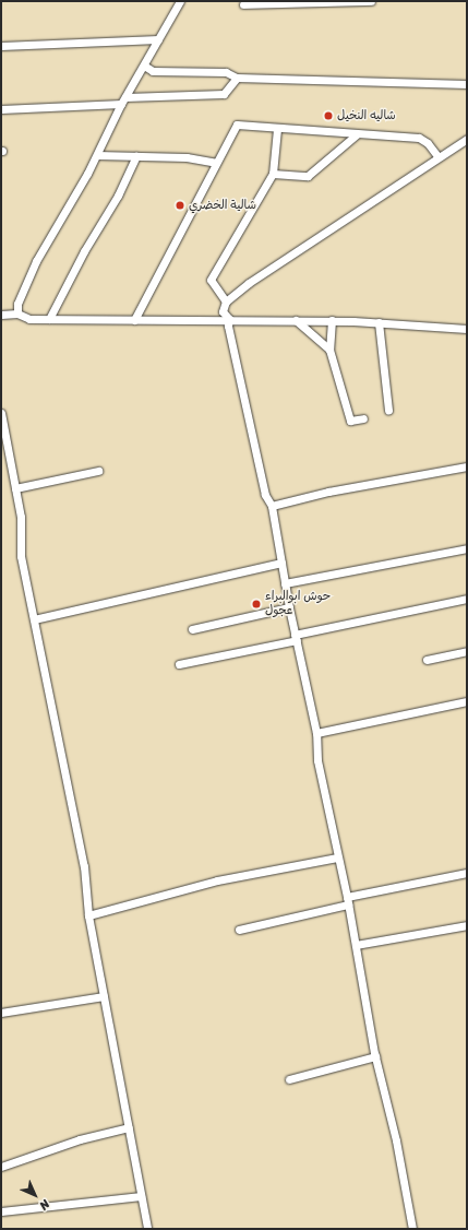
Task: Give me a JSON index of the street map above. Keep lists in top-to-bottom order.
{
  "places": ["شاليه النخيل", "شالية الخضري", "حوش ابوالبراء عجول"],
  "north": "bottom right"
}
